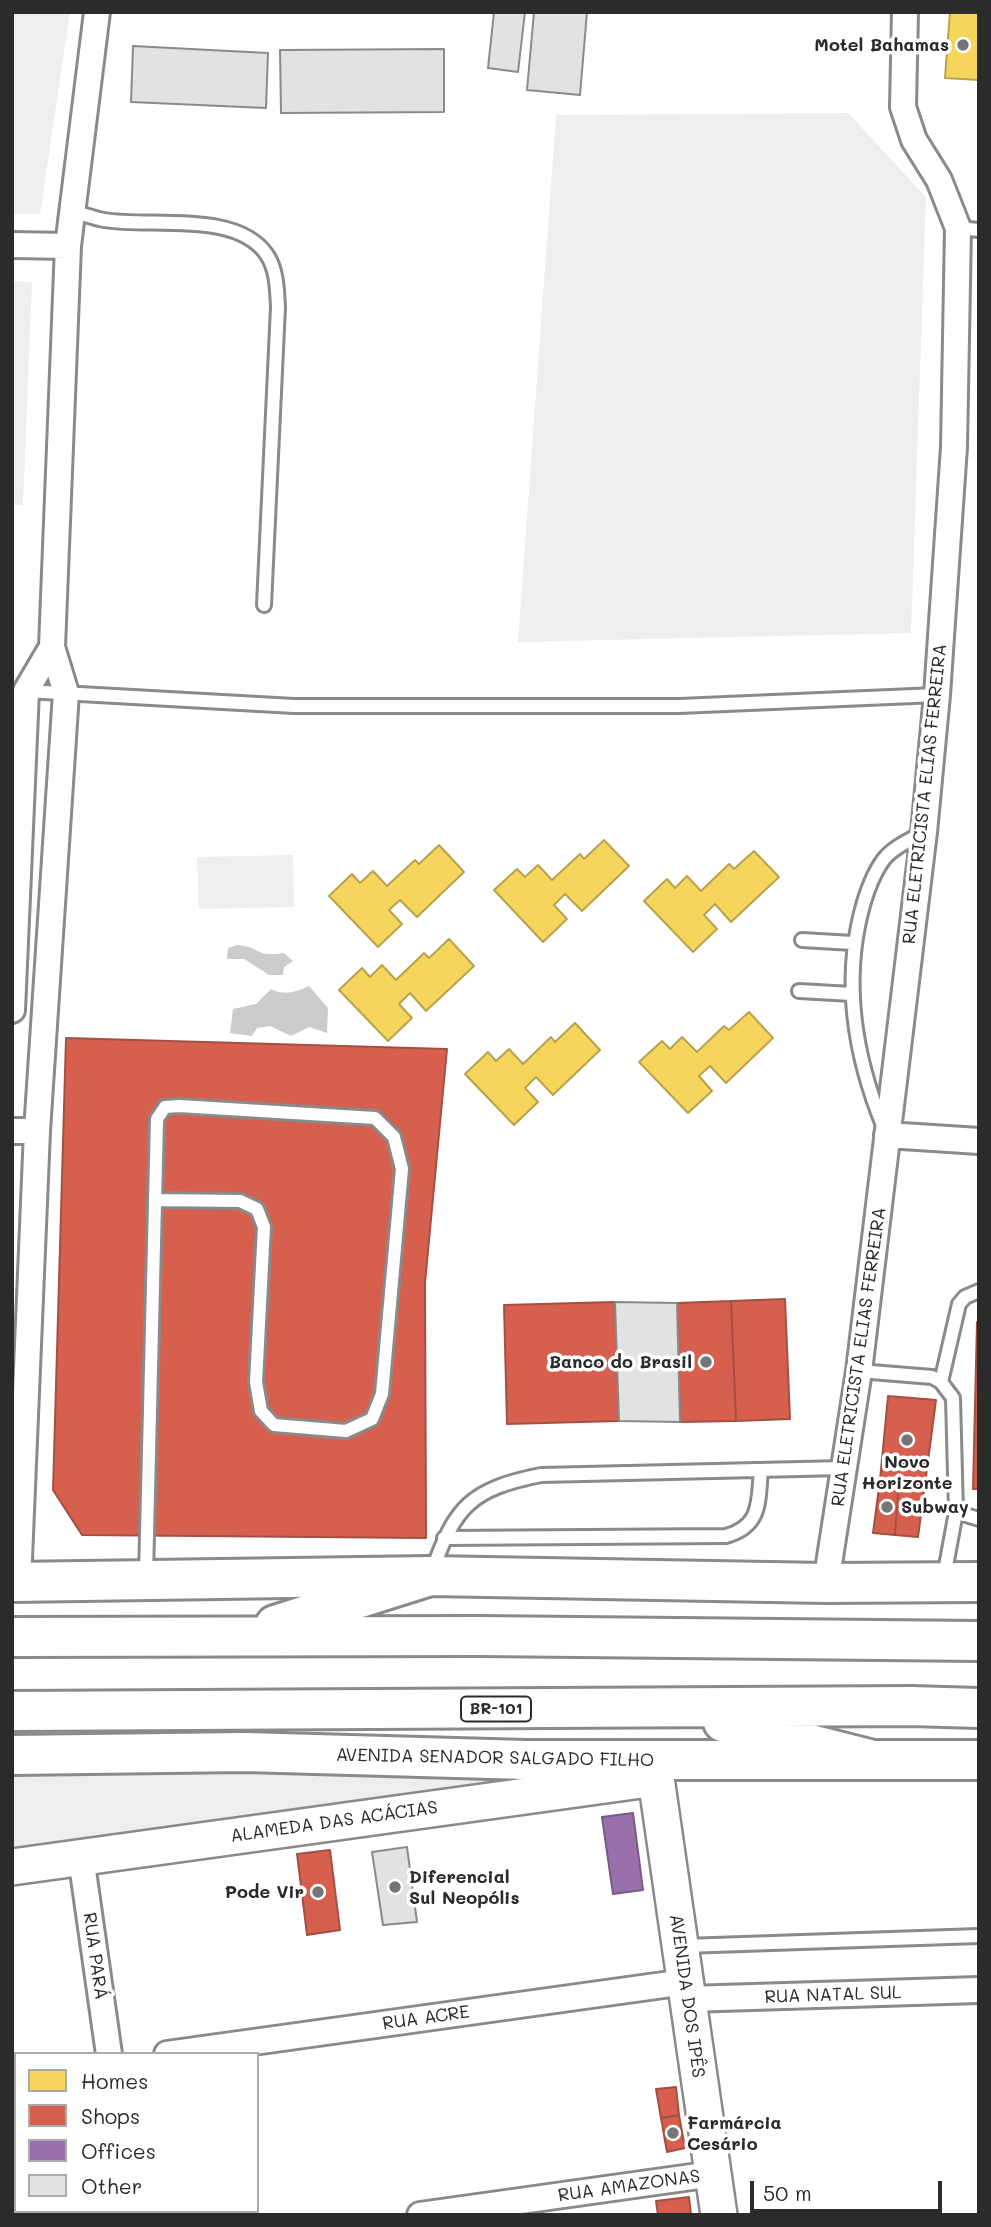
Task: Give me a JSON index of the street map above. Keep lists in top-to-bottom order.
{
  "streets": {
    "main road": ["BR-101", "AVENIDA SENADOR SALGADO FILHO"],
    "street": [
      "RUA ELETRICISTA ELIAS FERREIRA",
      "ALAMEDA DAS ACÁCIAS",
      "RUA PARÁ",
      "RUA NATAL SUL",
      "AVENIDA DOS IPÊS",
      "RUA ACRE",
      "RUA AMAZONAS"
    ]
  },
  "crossings": [
    ["ALAMEDA DAS ACÁCIAS", "RUA PARÁ"],
    ["ALAMEDA DAS ACÁCIAS", "AVENIDA DOS IPÊS"],
    ["RUA NATAL SUL", "AVENIDA DOS IPÊS"],
    ["RUA NATAL SUL", "RUA ACRE"],
    ["AVENIDA DOS IPÊS", "RUA ACRE"],
    ["AVENIDA DOS IPÊS", "RUA AMAZONAS"]
  ],
  "places": [
    "Motel Bahamas",
    "Banco do Brasil",
    "Novo Horizonte",
    "Subway",
    "Diferencial Sul Neopólis",
    "Pode Vir",
    "Farmárcia Cesário"
  ],
  "legend": [
    "Homes",
    "Shops",
    "Offices",
    "Other"
  ],
  "scale_bar": "50 m"
}
